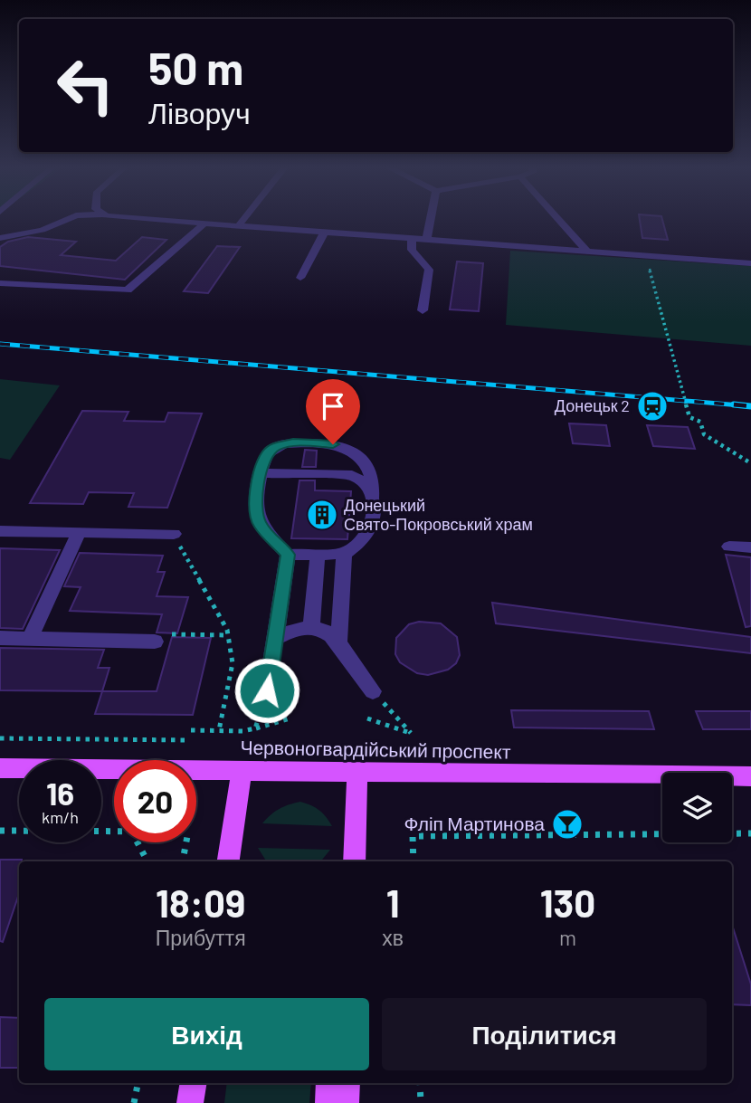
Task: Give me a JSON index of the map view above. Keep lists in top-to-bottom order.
{
  "streets": {
    "main road": ["Червоногвардійський проспект"]
  },
  "places": {
    "station": ["Донецьк 2"],
    "building": ["Донецький Свято-Покровський храм"],
    "bar": ["Фліп Мартинова"]
  },
  "page": {
    "turn": ["50 m", "Ліворуч"],
    "speed": "16 km/h",
    "limit": "20",
    "eta": [
      "18:09",
      "Прибуття",
      "1",
      "хв",
      "130",
      "m"
    ],
    "buttons": ["Вихід", "Поділитися"]
  }
}
